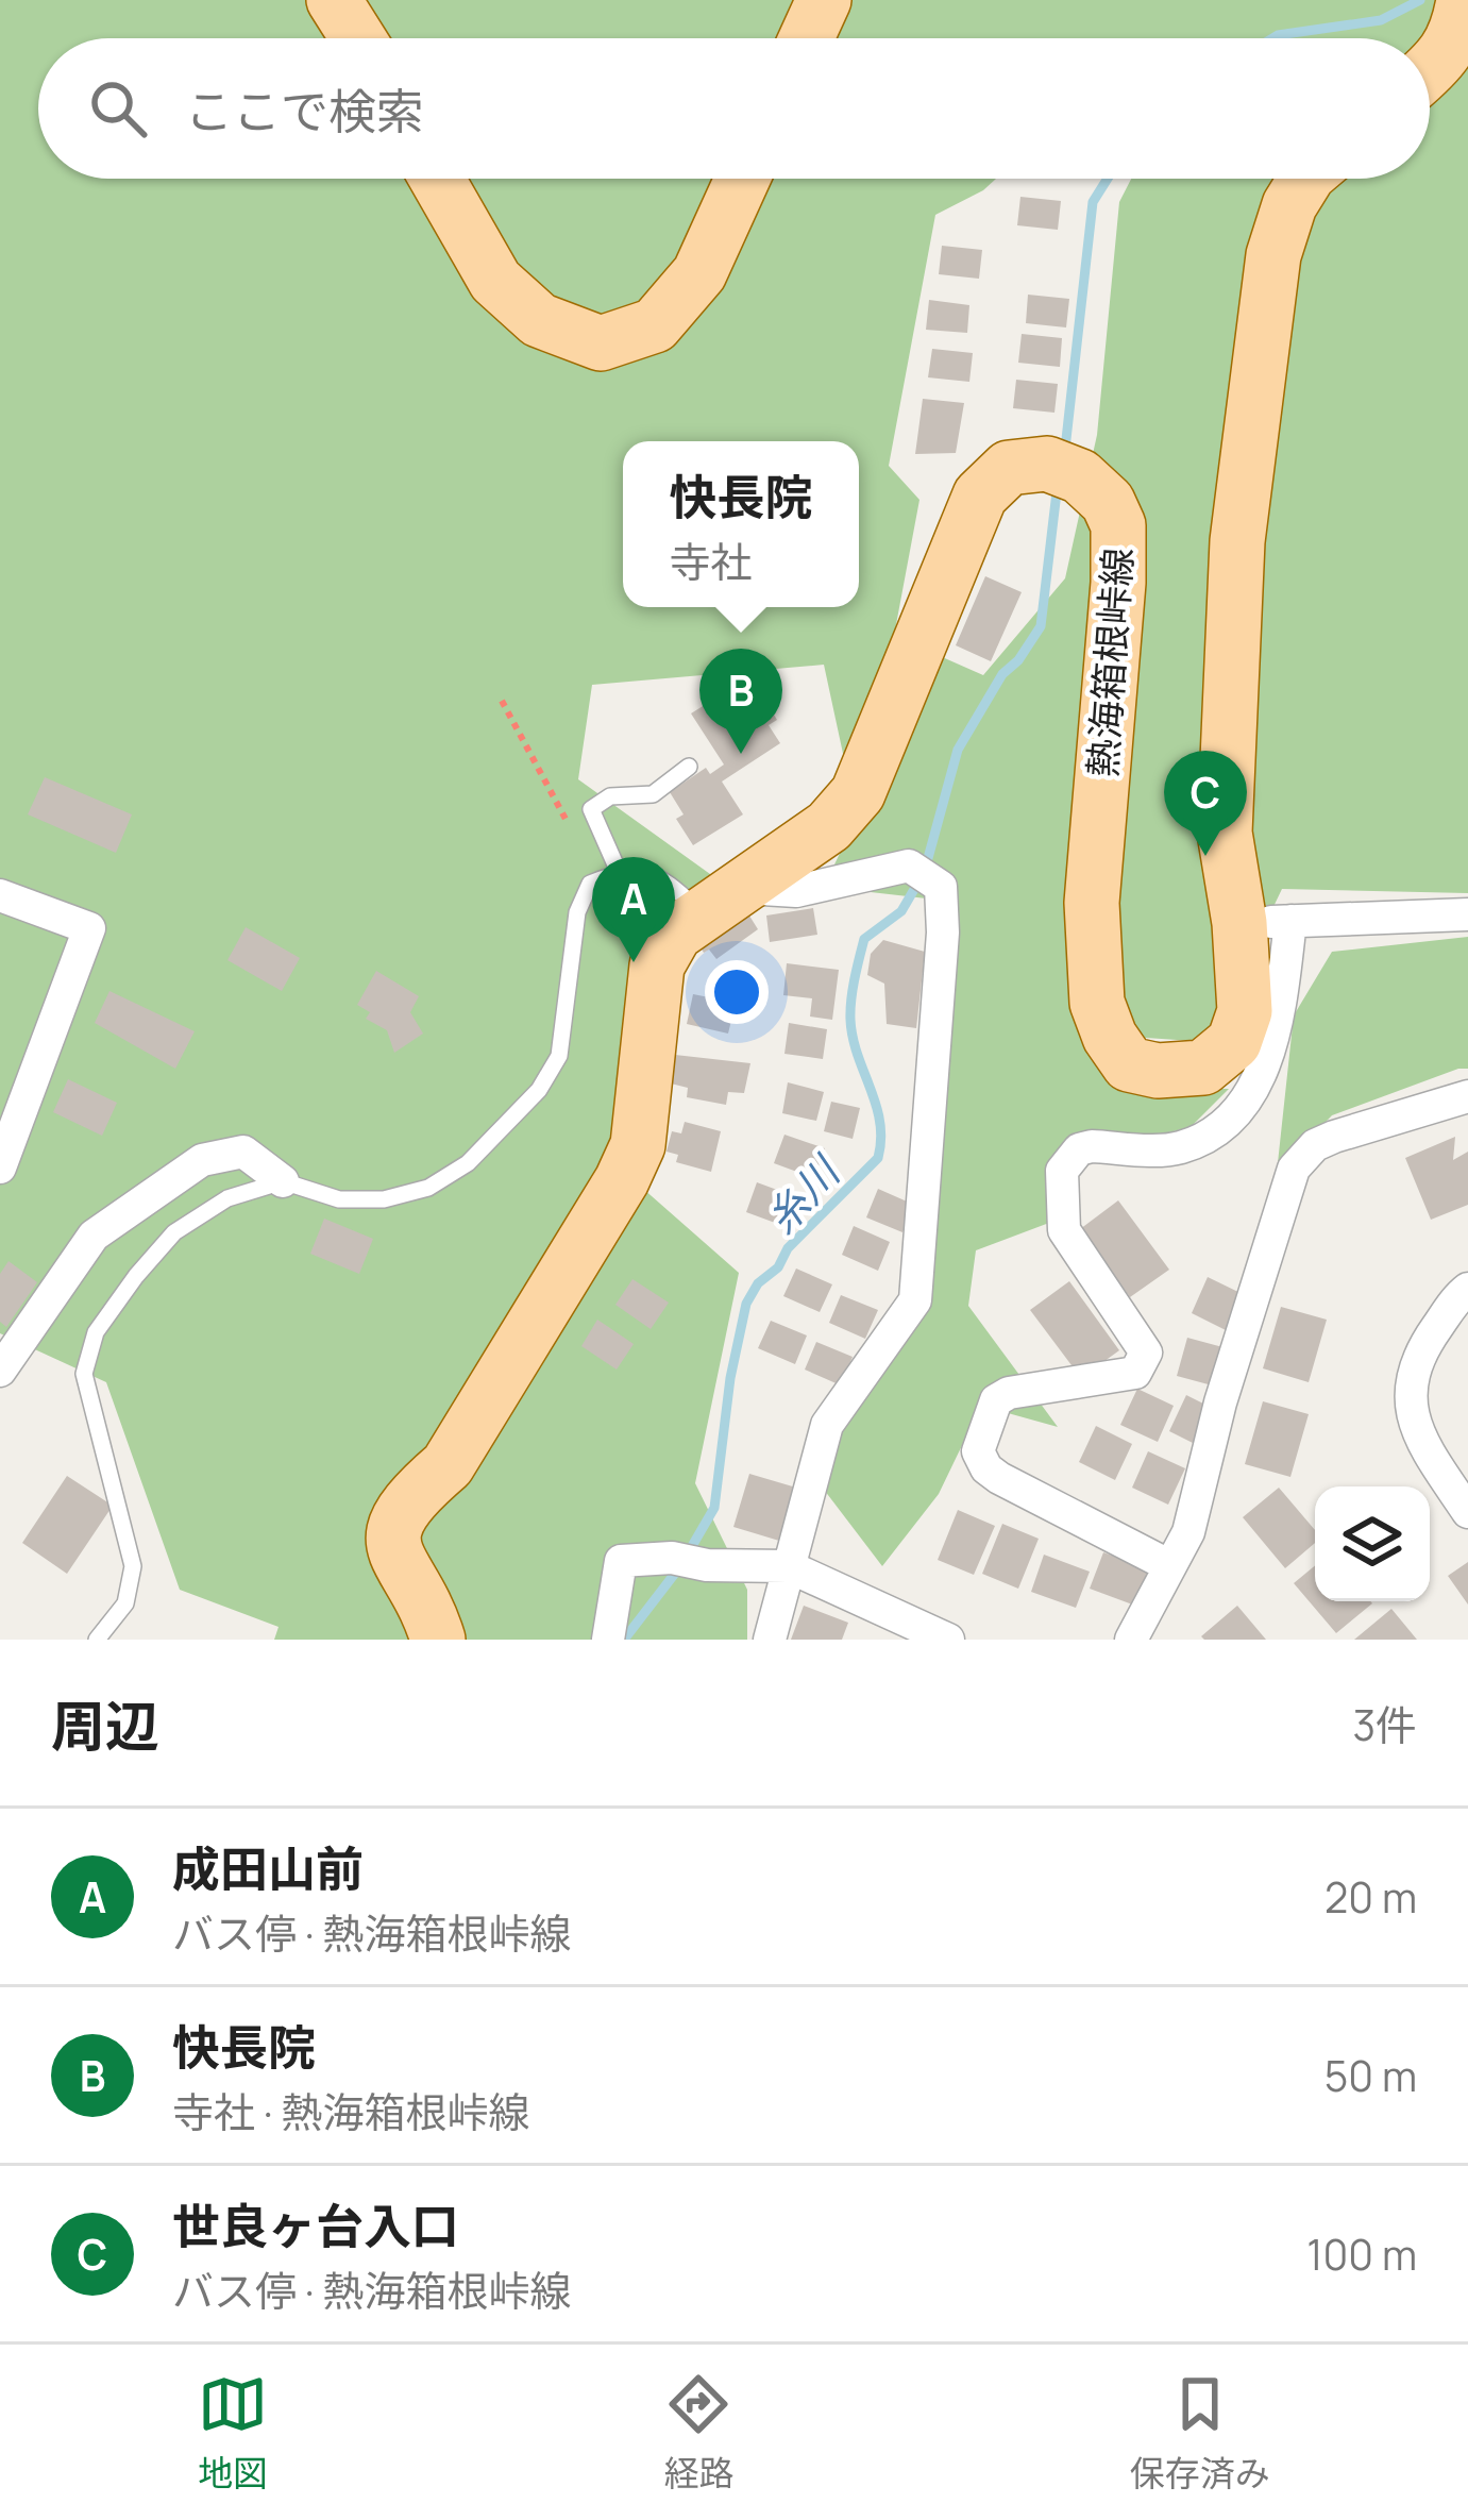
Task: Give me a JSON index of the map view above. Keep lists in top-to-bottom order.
{
  "streets": {
    "main road": ["熱海箱根峠線"]
  },
  "water": ["糸川"],
  "page": {
    "search": "ここで検索",
    "popup": ["快長院", "寺社"],
    "pins": ["B", "C", "A"],
    "heading": ["周辺", "3件"],
    "list": [
      {
        "mark": "A",
        "name": "成田山前",
        "note": "バス停 · 熱海箱根峠線",
        "value": "20 m"
      },
      {
        "mark": "B",
        "name": "快長院",
        "note": "寺社 · 熱海箱根峠線",
        "value": "50 m"
      },
      {
        "mark": "C",
        "name": "世良ヶ台入口",
        "note": "バス停 · 熱海箱根峠線",
        "value": "100 m"
      }
    ],
    "nav": ["地図", "経路", "保存済み"]
  }
}
